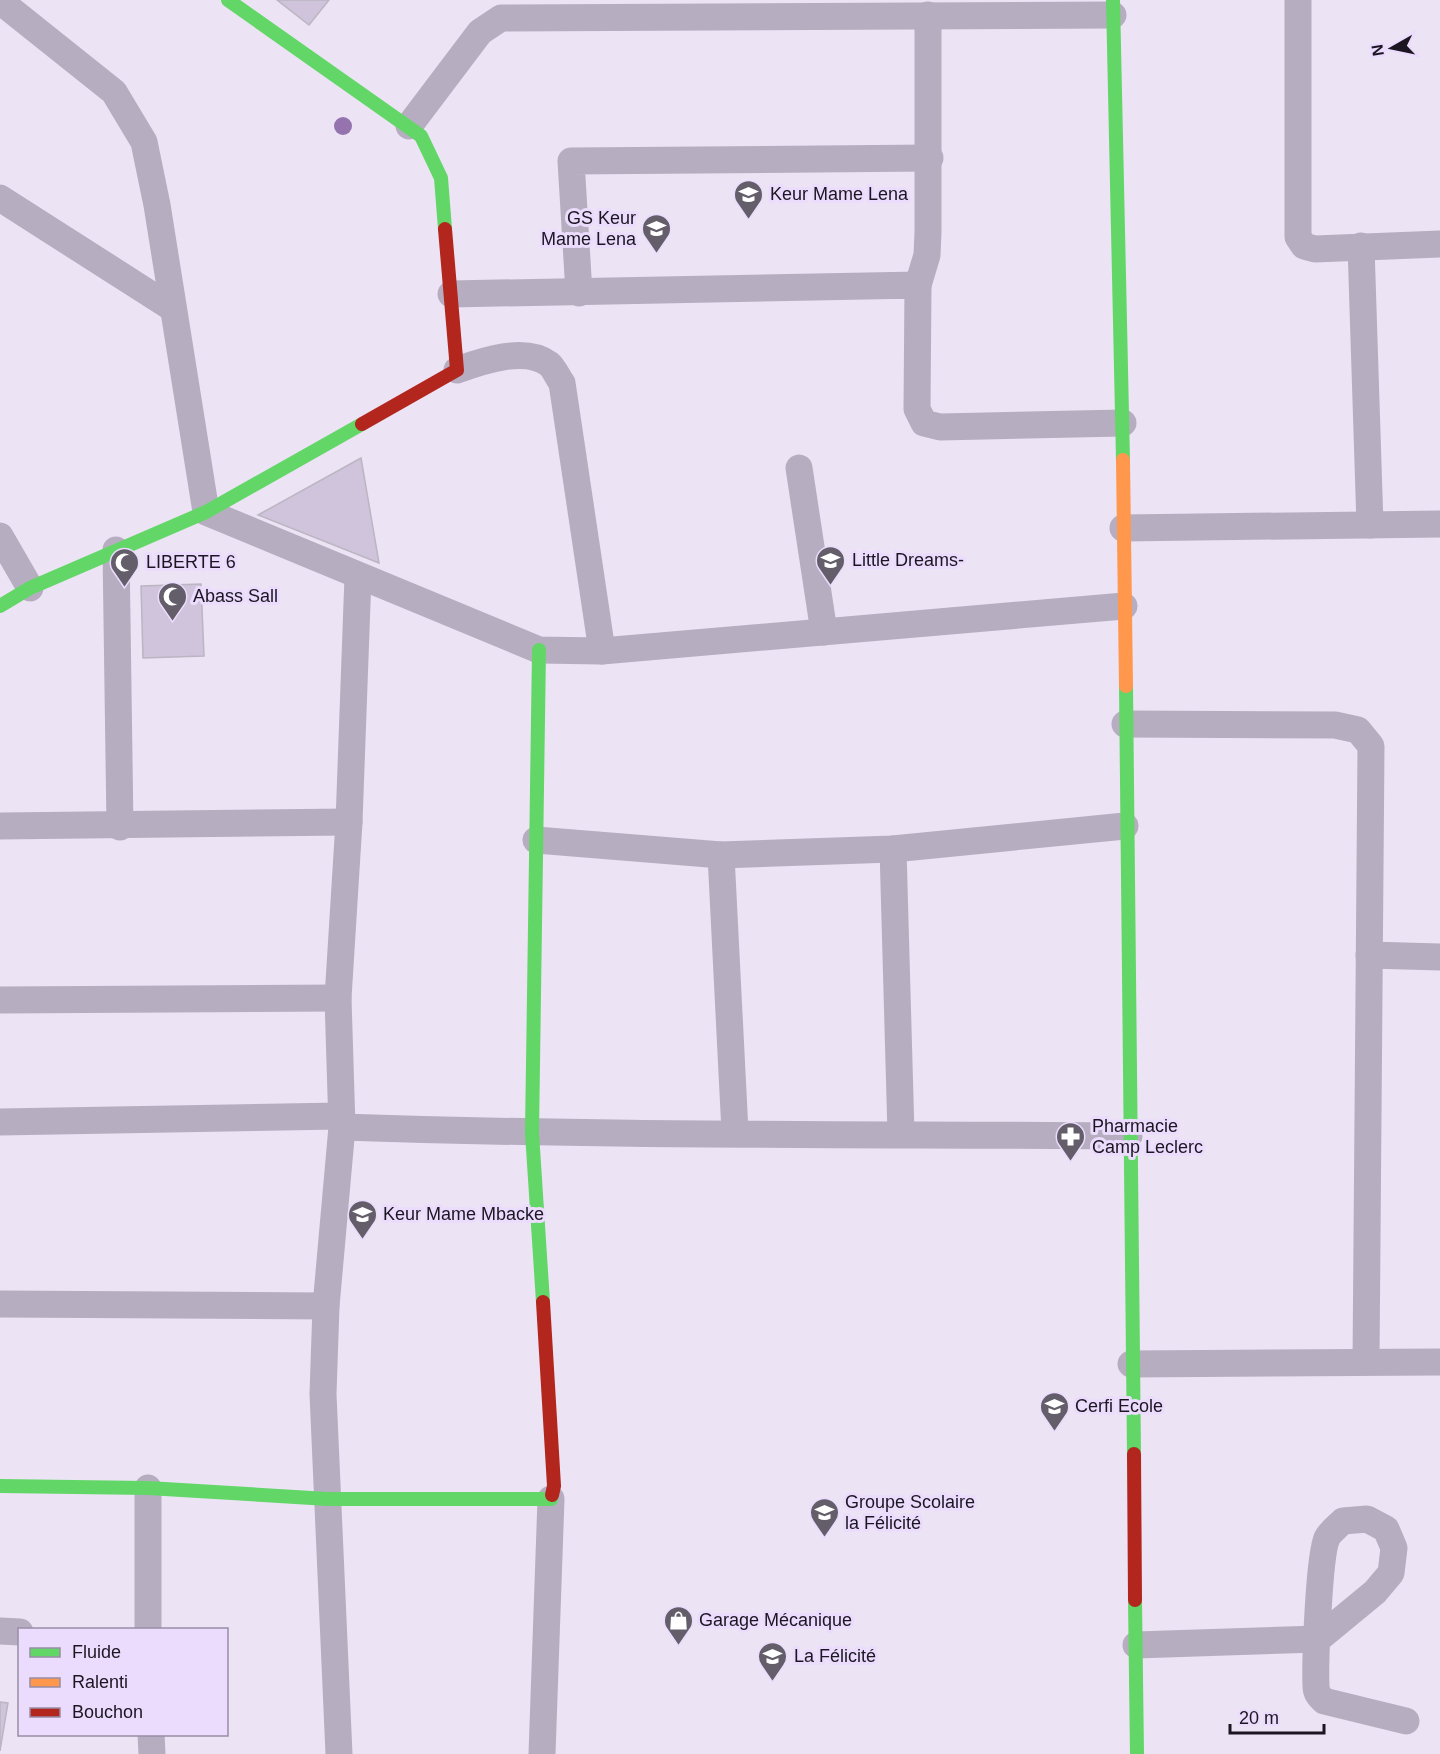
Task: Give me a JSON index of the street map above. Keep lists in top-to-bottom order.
{
  "places": {
    "school or university": [
      "Keur Mame Lena",
      "GS Keur Mame Lena",
      "Little Dreams-",
      "Keur Mame Mbacke",
      "Cerfi Ecole",
      "Groupe Scolaire la Félicité",
      "La Félicité"
    ],
    "mosque": ["LIBERTE 6", "Abass Sall"],
    "pharmacy": ["Pharmacie Camp Leclerc"],
    "shop": ["Garage Mécanique"]
  },
  "legend": ["Fluide", "Ralenti", "Bouchon"],
  "scale_bar": "20 m",
  "north": "left"
}
